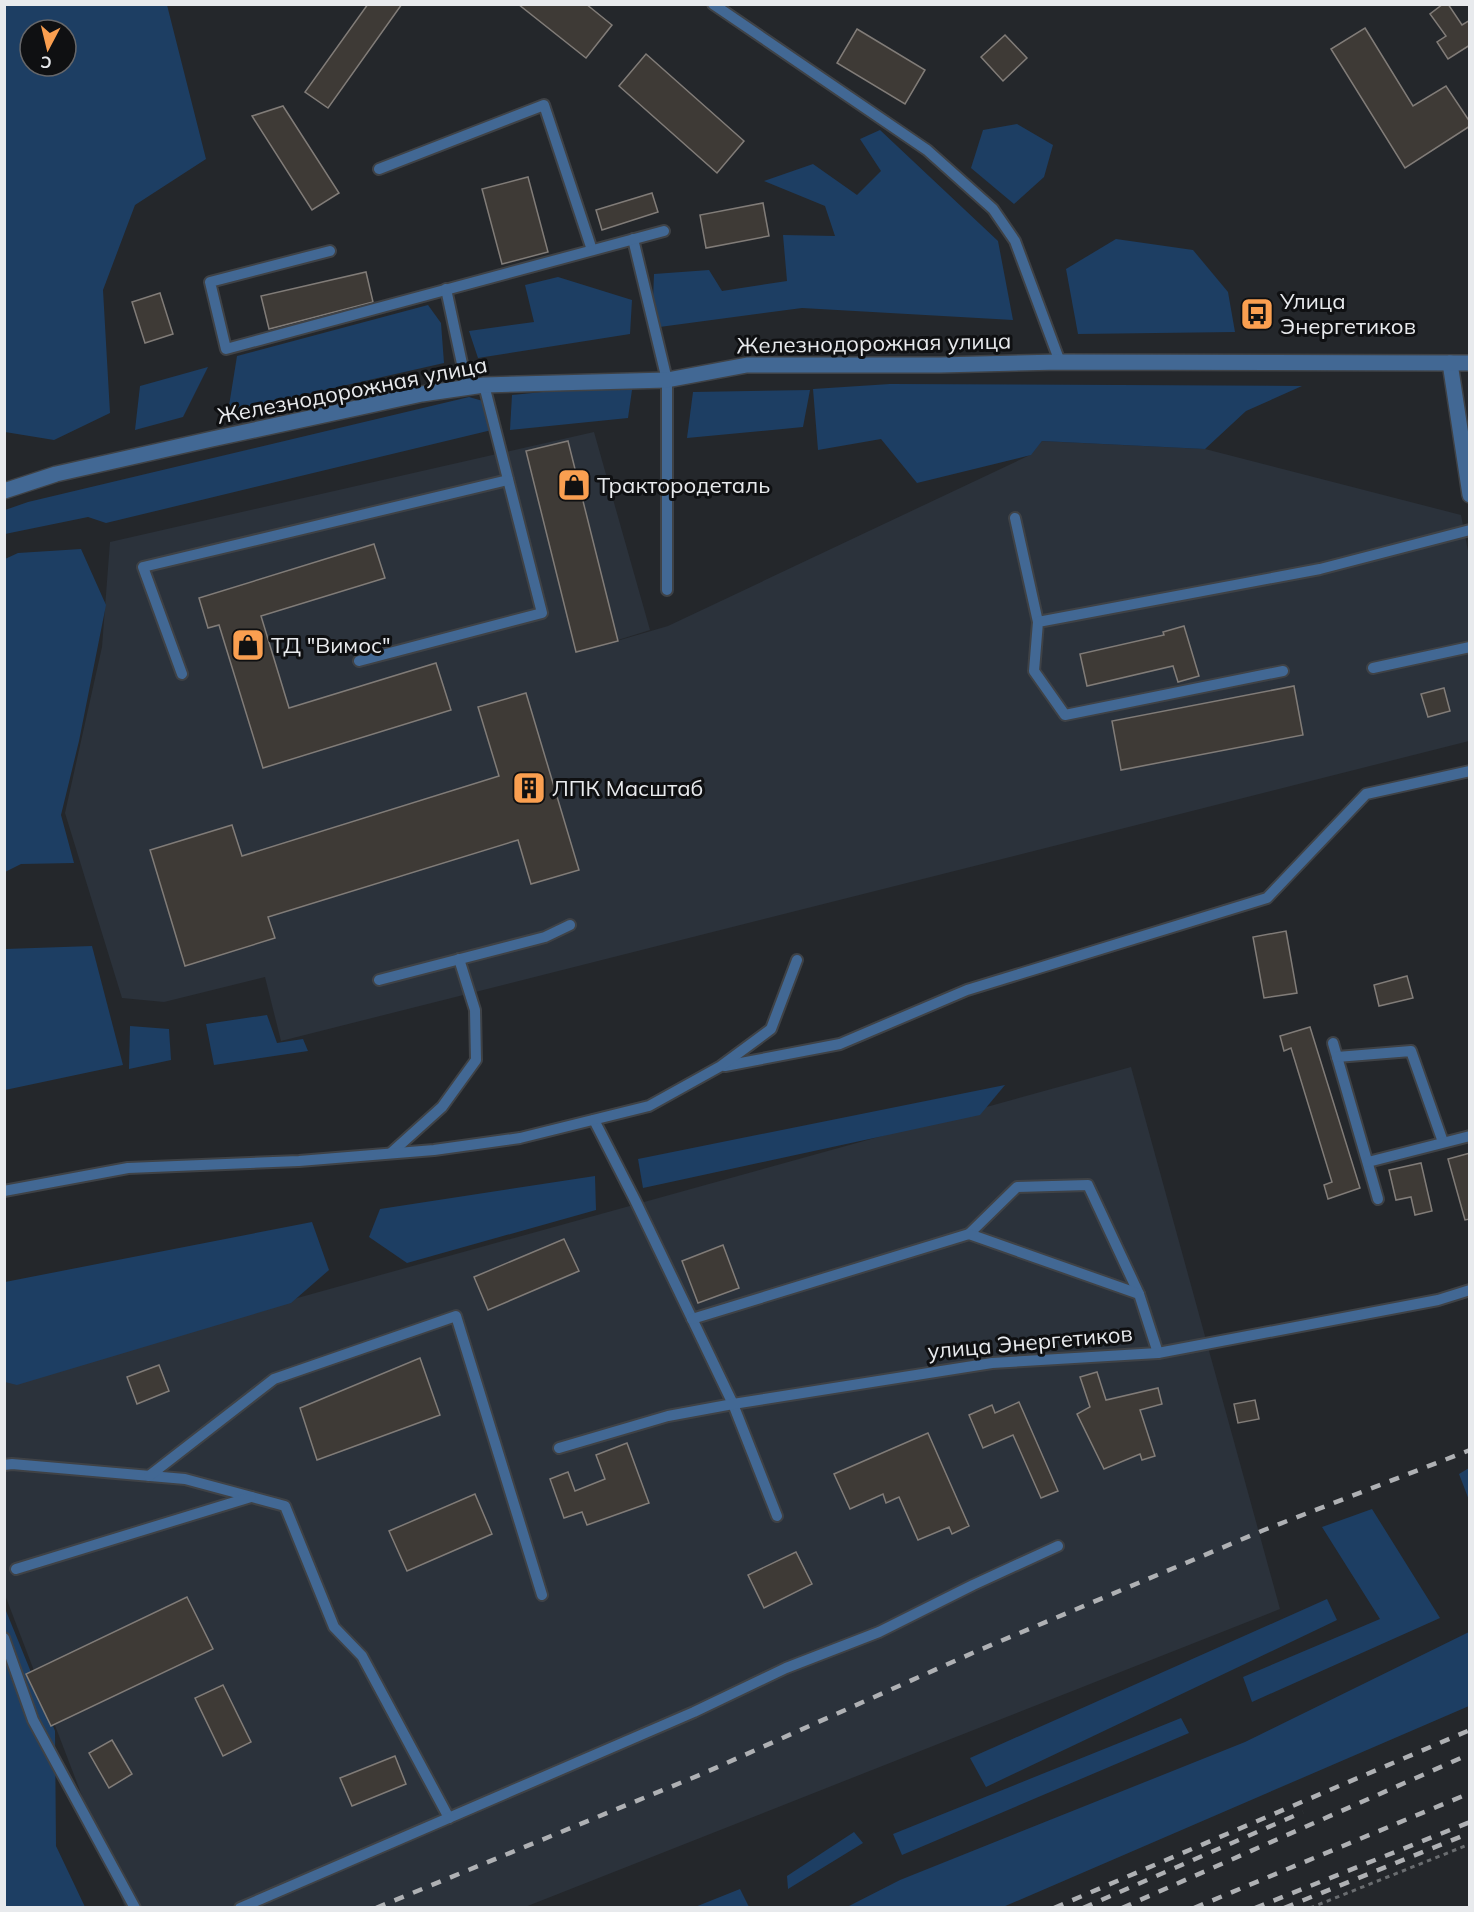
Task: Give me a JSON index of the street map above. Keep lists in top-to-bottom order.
{
  "streets": {
    "street": ["Железнодорожная улица"],
    "lane": ["улица Энергетиков"]
  },
  "places": {
    "bus stop": ["Улица Энергетиков"],
    "shop": ["Трактородеталь", "ТД \"Вимос\""],
    "building": ["ЛПК Масштаб"]
  },
  "north": "bottom"
}
